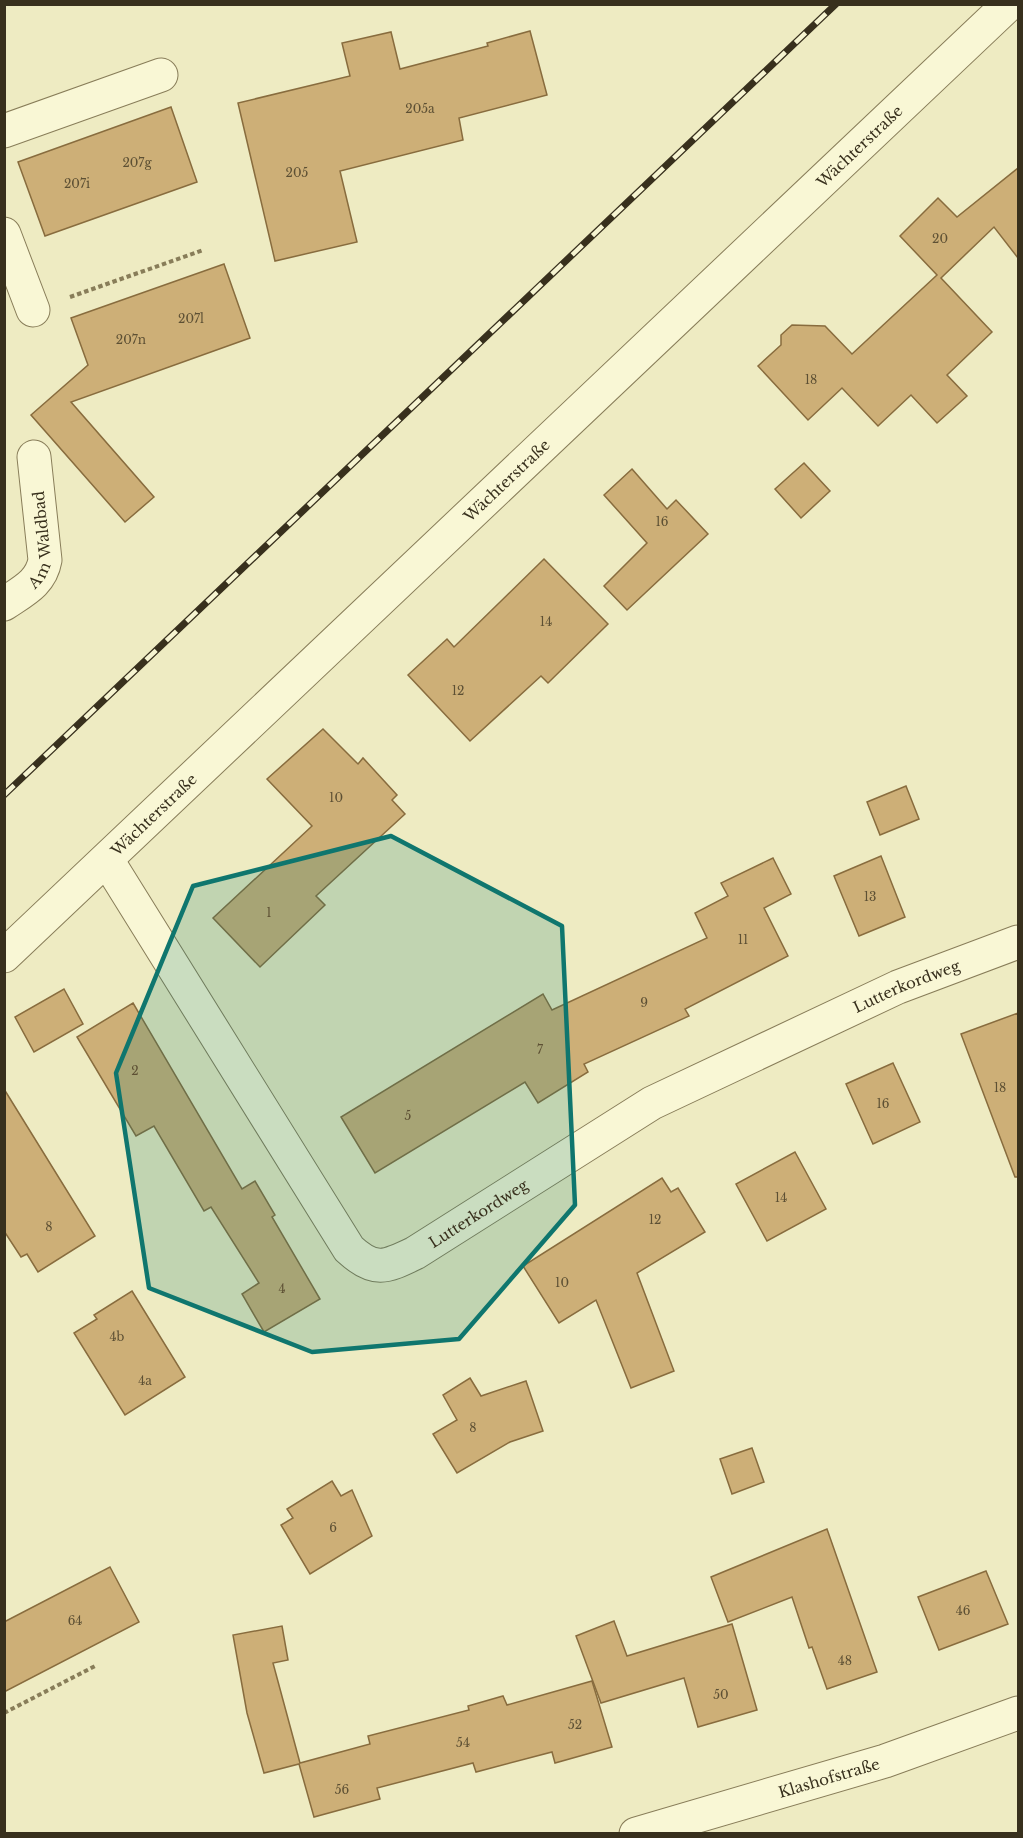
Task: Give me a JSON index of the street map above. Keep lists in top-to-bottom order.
{
  "streets": {
    "street": [
      "Wächterstraße",
      "Am Waldbad",
      "Lutterkordweg",
      "Klashofstraße"
    ]
  },
  "crossings": [
    ["Wächterstraße", "Lutterkordweg"]
  ],
  "house_numbers": [
    "205a",
    "207g",
    "205",
    "207i",
    "20",
    "207l",
    "207n",
    "18",
    "16",
    "14",
    "12",
    "10",
    "13",
    "1",
    "11",
    "9",
    "7",
    "2",
    "18",
    "16",
    "5",
    "14",
    "12",
    "8",
    "10",
    "4",
    "4b",
    "4a",
    "8",
    "6",
    "46",
    "64",
    "48",
    "50",
    "52",
    "54",
    "56"
  ]
}
